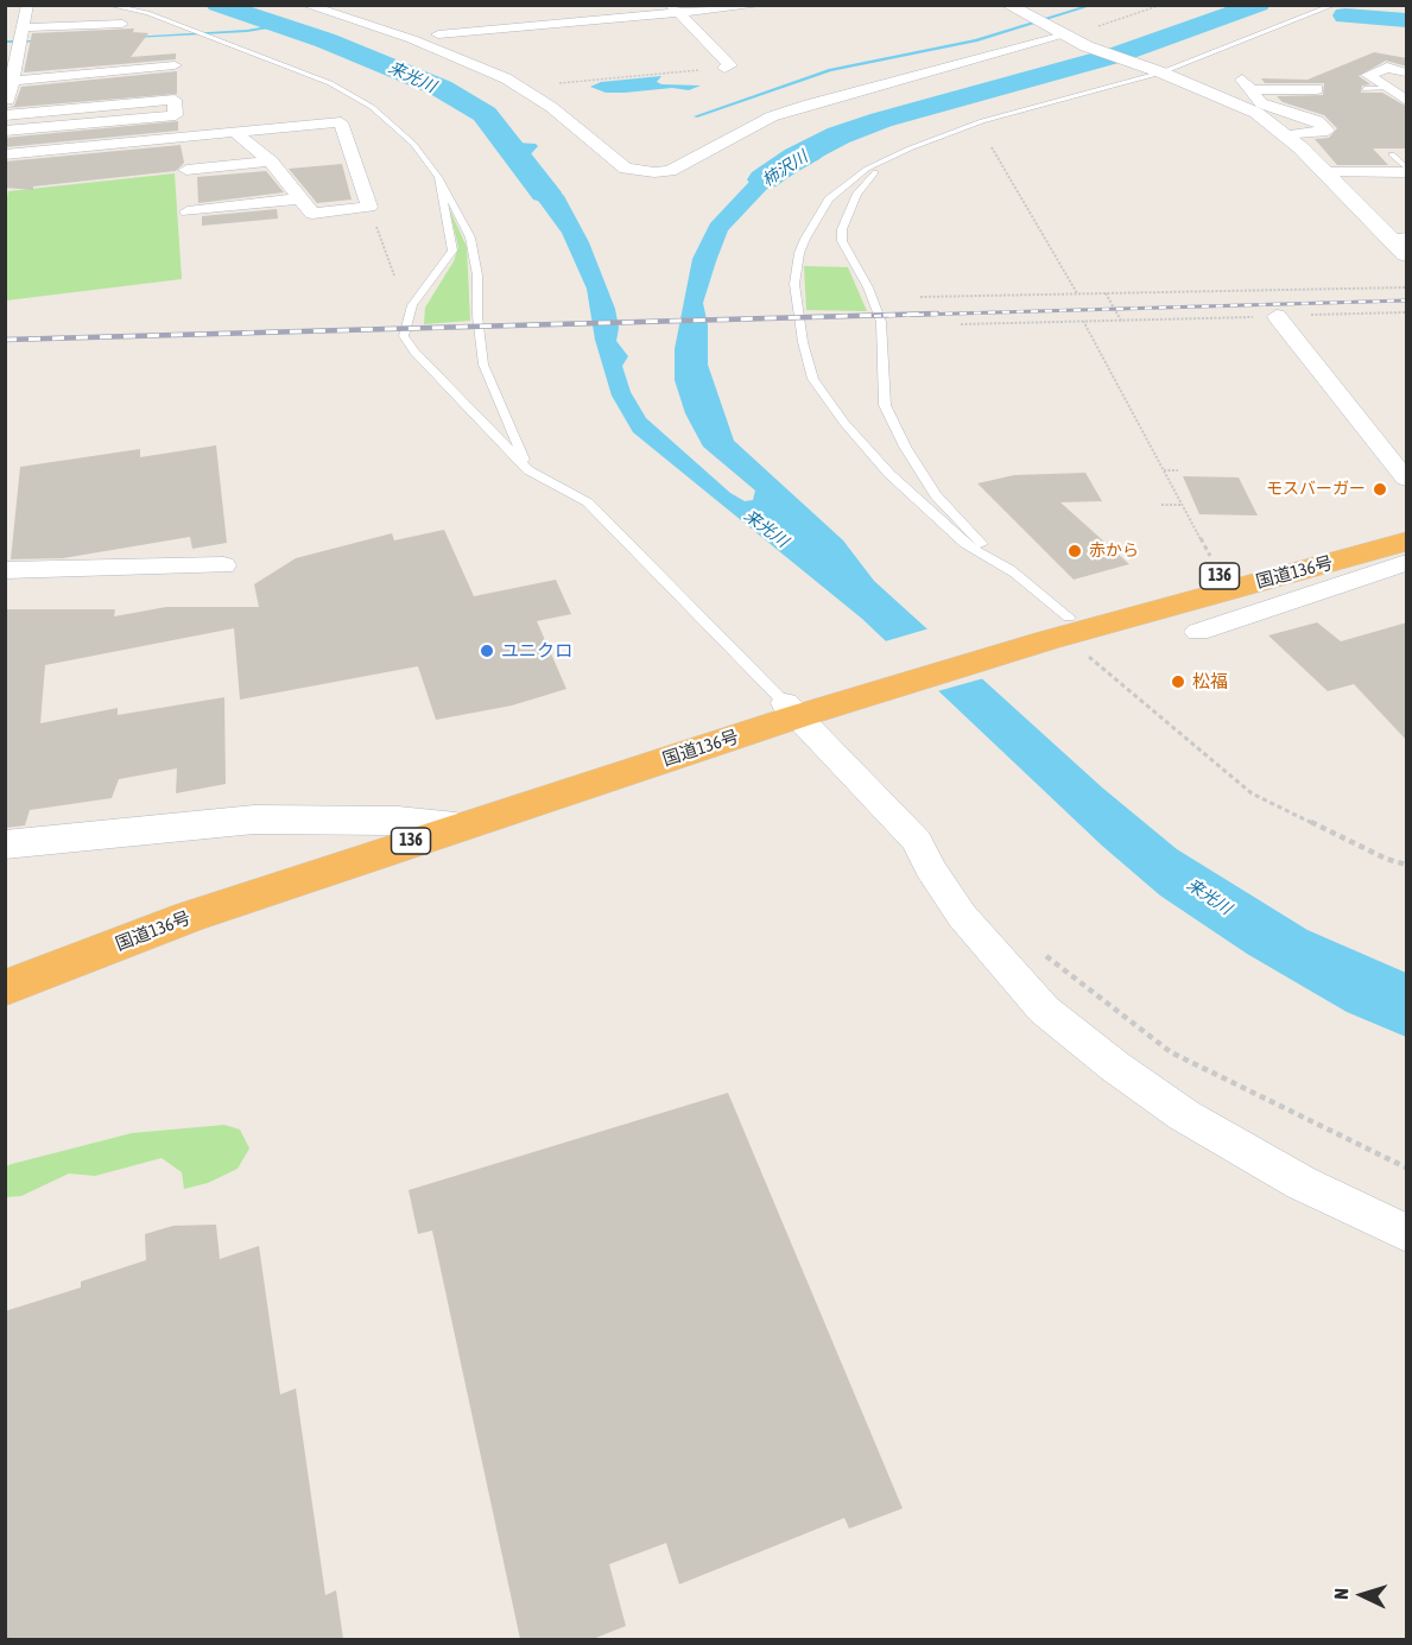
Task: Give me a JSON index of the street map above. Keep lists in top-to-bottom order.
{
  "streets": {
    "highway": ["国道136号", "136"]
  },
  "water": ["来光川", "柿沢川"],
  "places": [
    "モスバーガー",
    "赤から",
    "ユニクロ",
    "松福"
  ],
  "north": "left"
}
